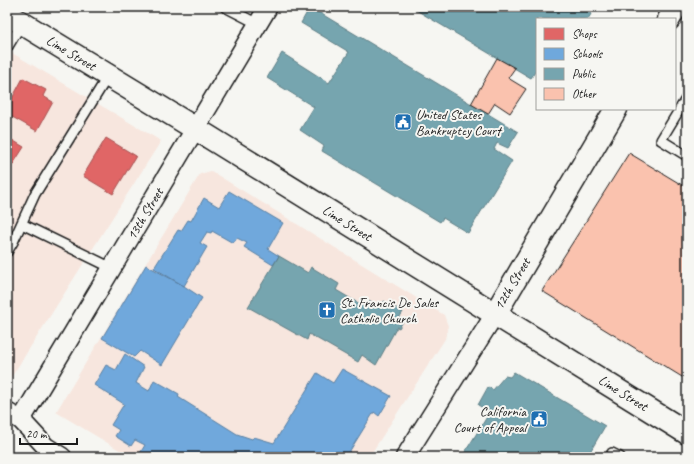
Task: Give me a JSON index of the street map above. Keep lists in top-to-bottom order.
{
  "streets": {
    "main road": ["Lime Street", "12th Street"],
    "street": ["13th Street"]
  },
  "crossings": [
    ["Lime Street", "13th Street"],
    ["Lime Street", "12th Street"]
  ],
  "places": {
    "public building": ["United States Bankruptcy Court", "California Court of Appeal"],
    "church": ["St. Francis De Sales Catholic Church"]
  },
  "legend": [
    "Shops",
    "Schools",
    "Public",
    "Other"
  ],
  "scale_bar": "20 m"
}
